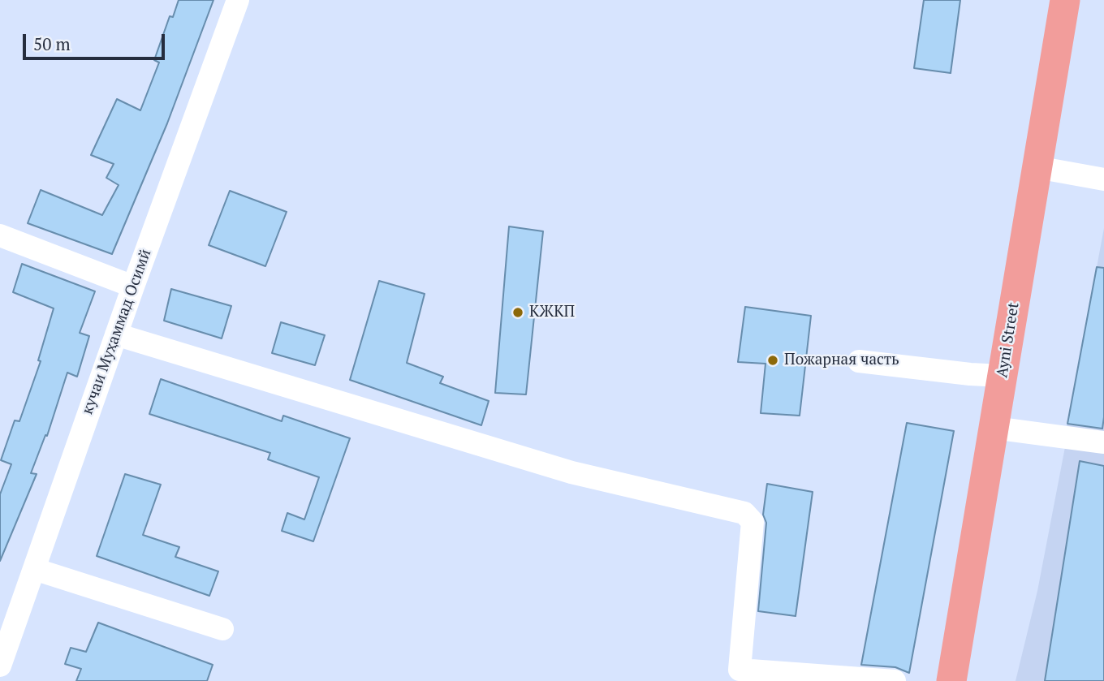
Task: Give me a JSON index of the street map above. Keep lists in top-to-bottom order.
{
  "streets": {
    "main road": ["Ayni Street"],
    "street": ["кучаи Муҳаммад Осимй"]
  },
  "places": ["КЖКП", "Пожарная часть"],
  "scale_bar": "50 m"
}
